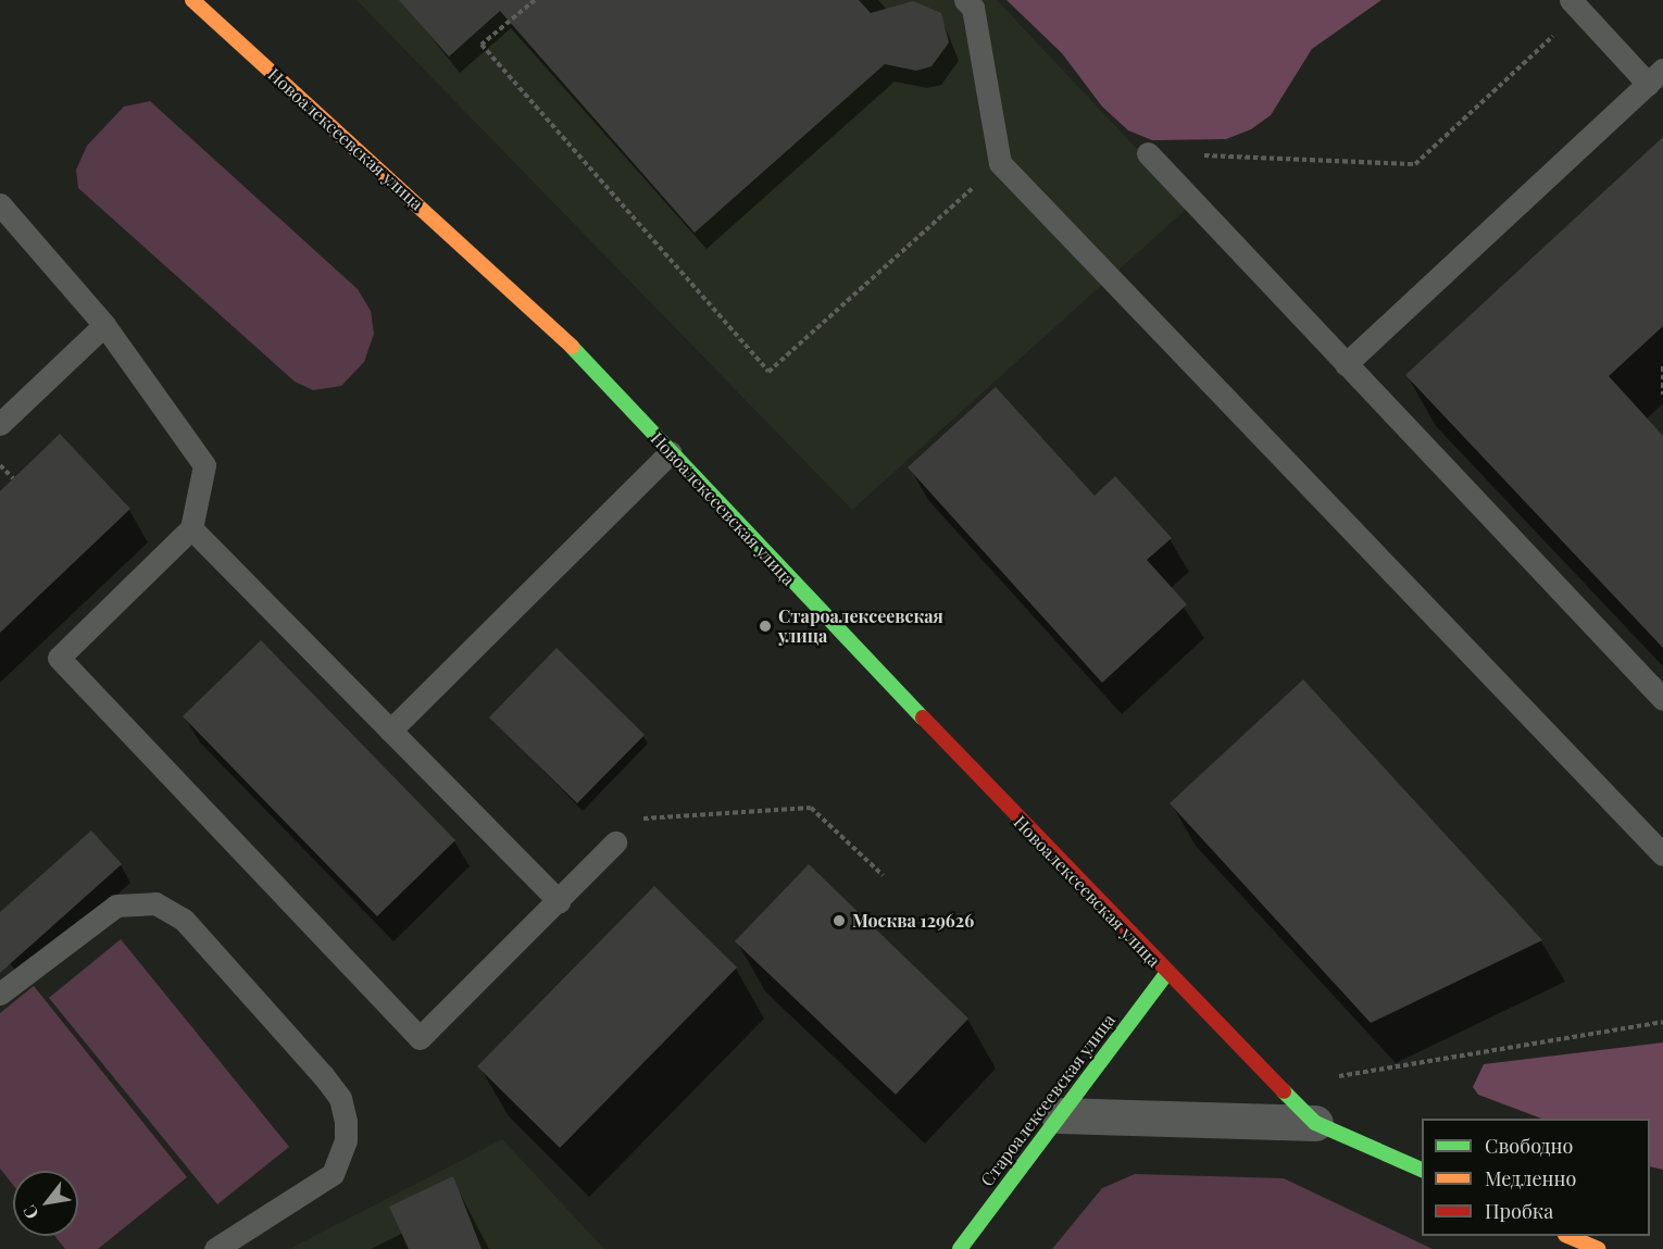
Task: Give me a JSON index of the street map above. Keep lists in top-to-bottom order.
{
  "streets": {
    "street": ["Новоалексеевская улица", "Староалексеевская улица"]
  },
  "crossings": [
    ["Новоалексеевская улица", "Староалексеевская улица"]
  ],
  "places": ["Староалексеевская улица", "Москва 129626"],
  "legend": ["Свободно", "Медленно", "Пробка"],
  "north": "bottom left"
}
